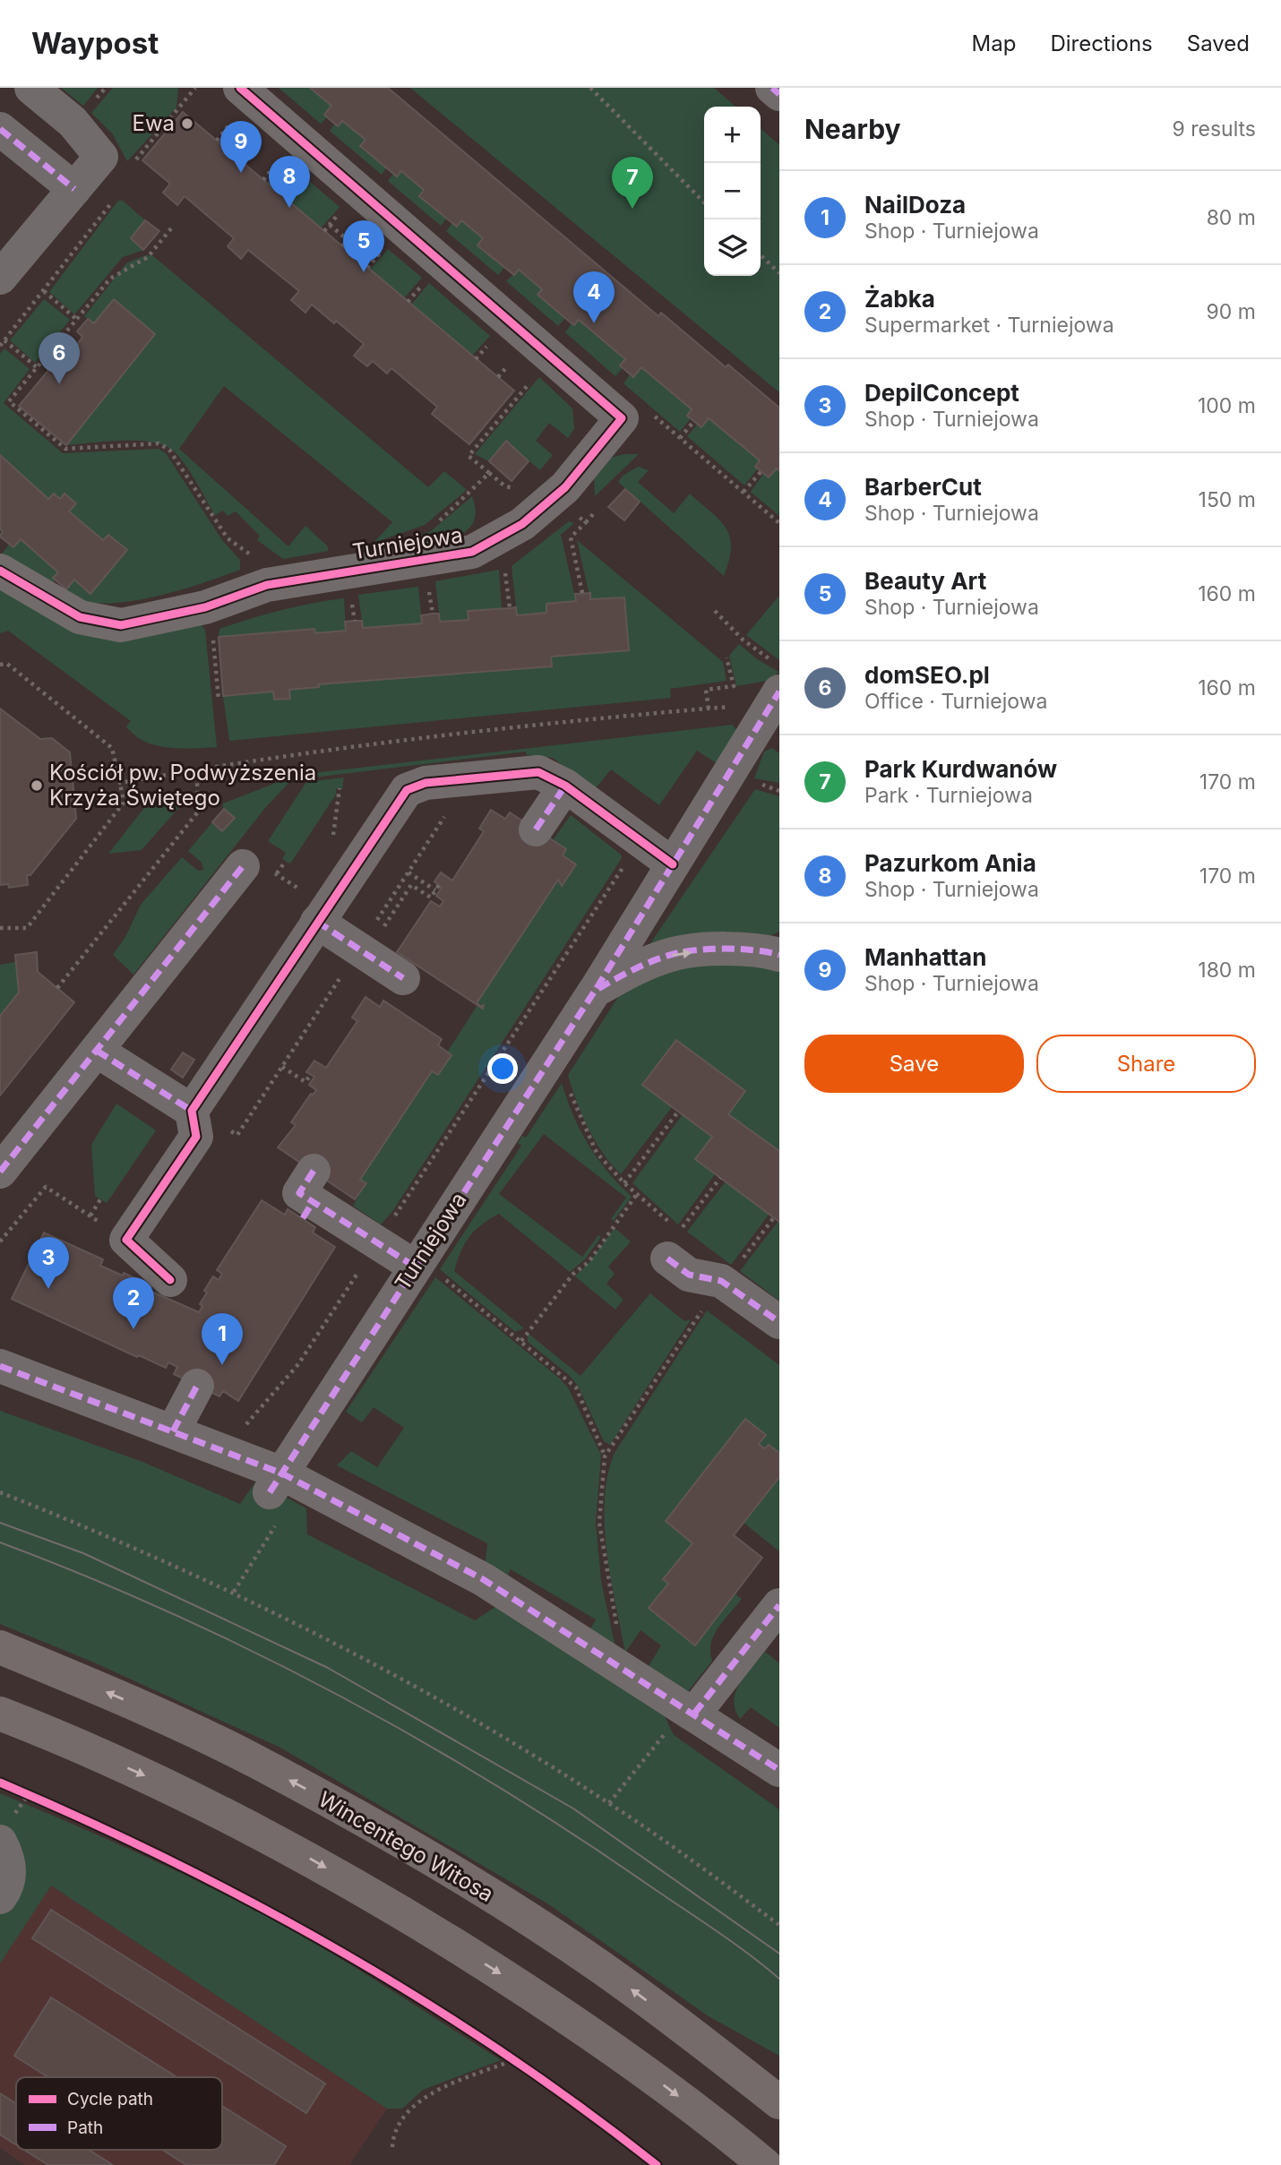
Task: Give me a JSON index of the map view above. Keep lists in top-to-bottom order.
{
  "streets": {
    "main road": ["Wincentego Witosa"],
    "street": ["Turniejowa"]
  },
  "places": ["Ewa", "Kościół pw. Podwyższenia Krzyża Świętego"],
  "legend": ["Cycle path", "Path"],
  "page": {
    "header": "Waypost",
    "nav": ["Map", "Directions", "Saved"],
    "heading": ["Nearby", "9 results"],
    "map_buttons": ["+", "−"],
    "pins": [
      "9",
      "8",
      "7",
      "5",
      "4",
      "6",
      "3",
      "2",
      "1"
    ],
    "list": [
      {
        "mark": "1",
        "name": "NailDoza",
        "note": "Shop · Turniejowa",
        "value": "80 m"
      },
      {
        "mark": "2",
        "name": "Żabka",
        "note": "Supermarket · Turniejowa",
        "value": "90 m"
      },
      {
        "mark": "3",
        "name": "DepilConcept",
        "note": "Shop · Turniejowa",
        "value": "100 m"
      },
      {
        "mark": "4",
        "name": "BarberCut",
        "note": "Shop · Turniejowa",
        "value": "150 m"
      },
      {
        "mark": "5",
        "name": "Beauty Art",
        "note": "Shop · Turniejowa",
        "value": "160 m"
      },
      {
        "mark": "6",
        "name": "domSEO.pl",
        "note": "Office · Turniejowa",
        "value": "160 m"
      },
      {
        "mark": "7",
        "name": "Park Kurdwanów",
        "note": "Park · Turniejowa",
        "value": "170 m"
      },
      {
        "mark": "8",
        "name": "Pazurkom Ania",
        "note": "Shop · Turniejowa",
        "value": "170 m"
      },
      {
        "mark": "9",
        "name": "Manhattan",
        "note": "Shop · Turniejowa",
        "value": "180 m"
      }
    ],
    "buttons": ["Save", "Share"]
  }
}
